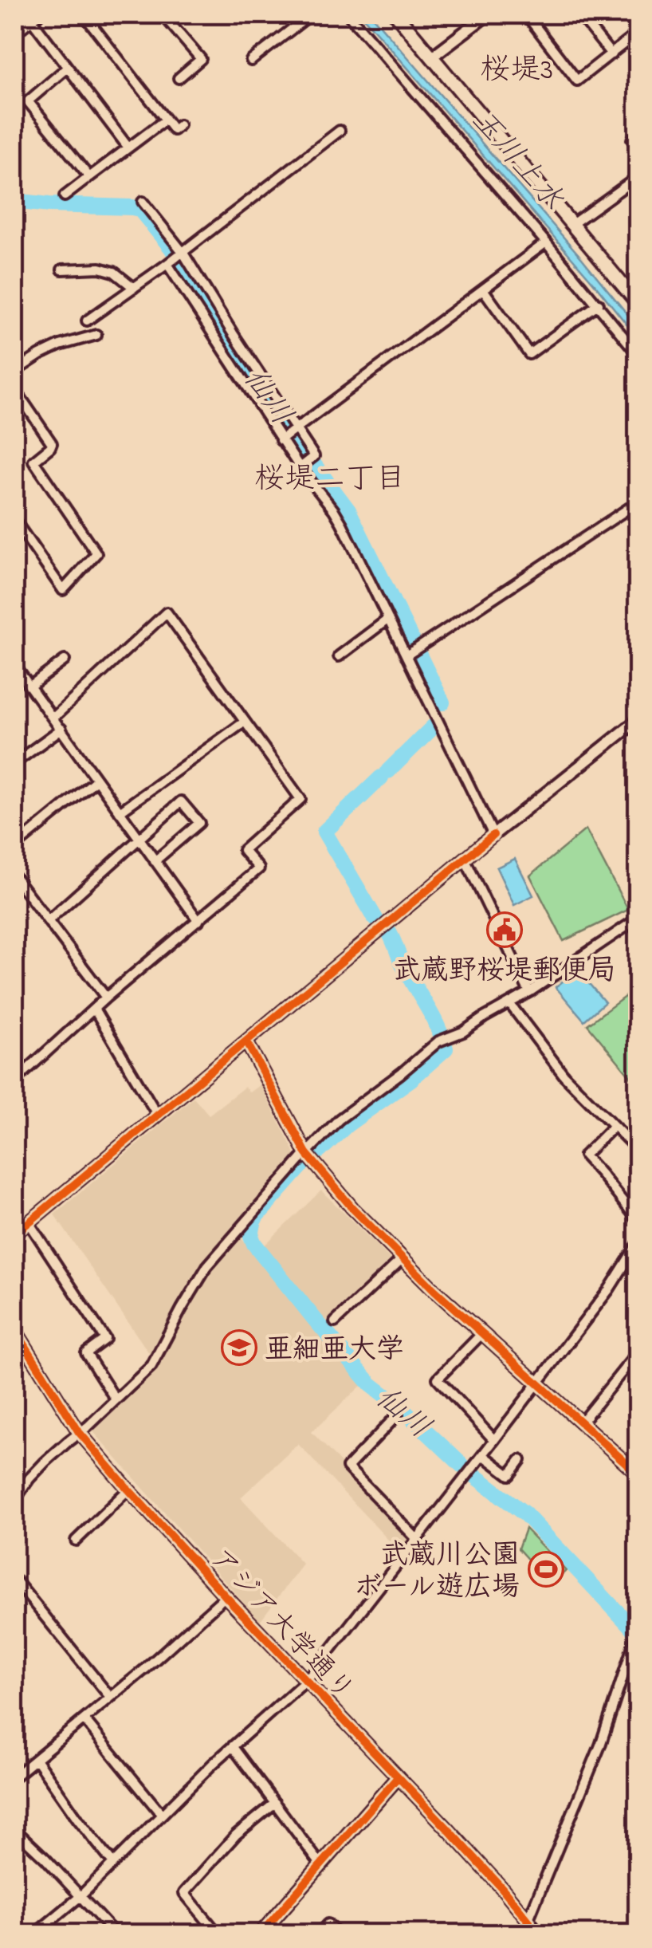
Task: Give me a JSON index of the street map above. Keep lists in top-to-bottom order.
{
  "streets": {
    "street": ["アジア大学通り"]
  },
  "districts": ["桜堤3", "桜堤二丁目"],
  "water": ["玉川上水", "仙川"],
  "places": {
    "public building": ["武蔵野桜堤郵便局"],
    "school or university": ["亜細亜大学"],
    "sports": ["武蔵川公園 ボール遊広場"]
  }
}
